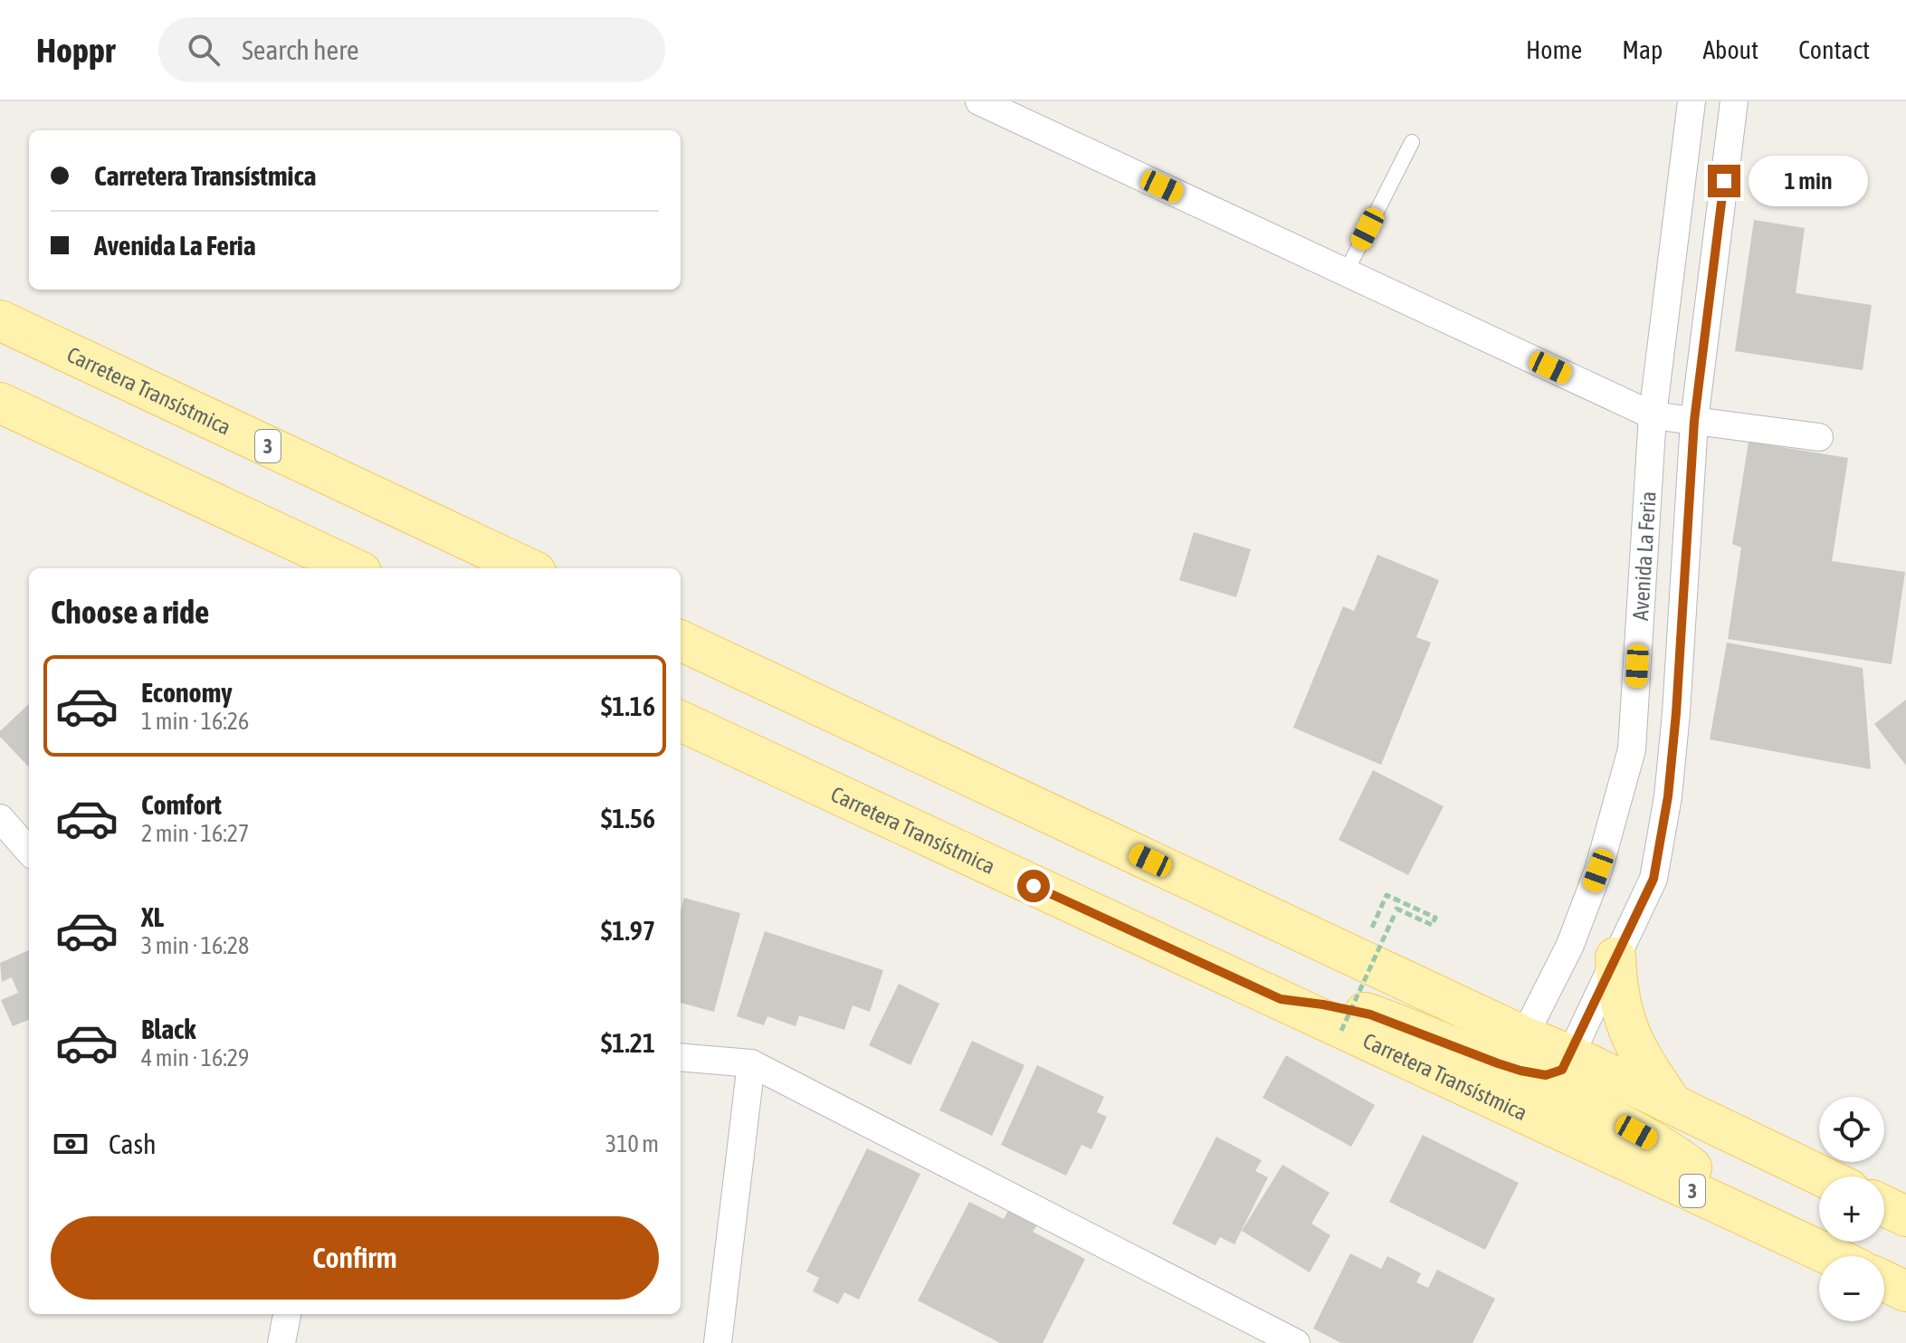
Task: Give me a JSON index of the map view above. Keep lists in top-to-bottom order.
{
  "streets": {
    "main road": ["Carretera Transístmica", "3"],
    "street": ["Avenida La Feria"]
  },
  "page": {
    "header": "Hoppr",
    "search": "Search here",
    "nav": [
      "Home",
      "Map",
      "About",
      "Contact"
    ],
    "banner": ["Carretera Transístmica", "Avenida La Feria"],
    "bubble": "1 min",
    "heading": "Choose a ride",
    "list": [
      {
        "name": "Economy",
        "note": "1 min · 16:26",
        "value": "$1.16"
      },
      {
        "name": "Comfort",
        "note": "2 min · 16:27",
        "value": "$1.56"
      },
      {
        "name": "XL",
        "note": "3 min · 16:28",
        "value": "$1.97"
      },
      {
        "name": "Black",
        "note": "4 min · 16:29",
        "value": "$1.21"
      }
    ],
    "map_buttons": ["+", "−"],
    "pay": ["Cash", "310 m"],
    "buttons": "Confirm"
  }
}
